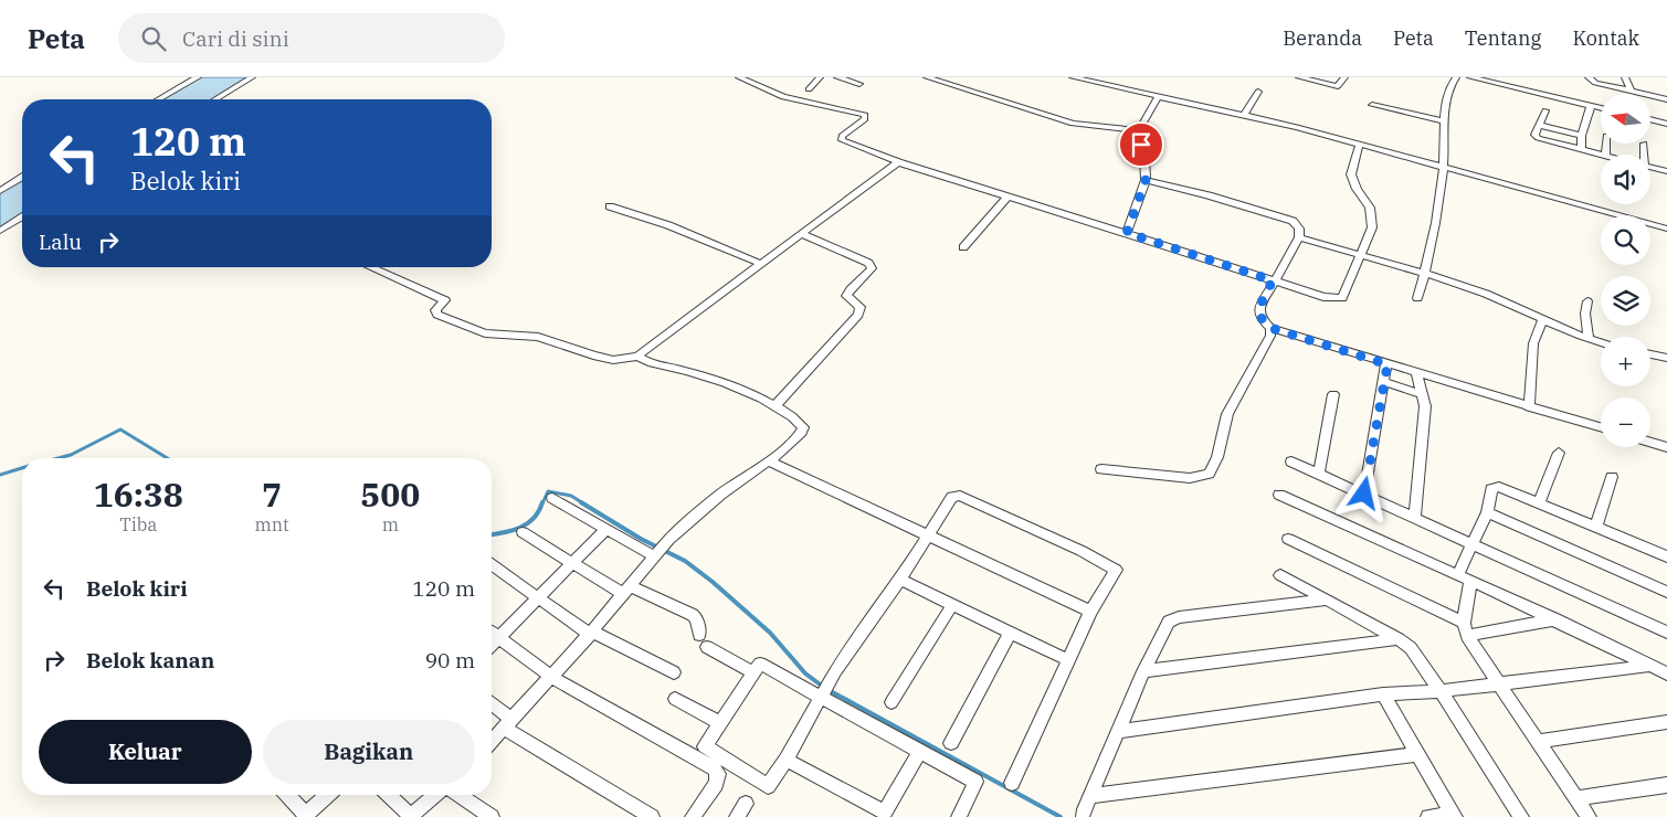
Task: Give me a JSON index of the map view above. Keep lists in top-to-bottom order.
{
  "north": "left",
  "page": {
    "header": "Peta",
    "search": "Cari di sini",
    "nav": [
      "Beranda",
      "Peta",
      "Tentang",
      "Kontak"
    ],
    "map_buttons": ["+", "−"],
    "turn": ["120 m", "Belok kiri"],
    "then": "Lalu",
    "eta": [
      "16:38",
      "Tiba",
      "7",
      "mnt",
      "500",
      "m"
    ],
    "list": [
      {
        "name": "Belok kiri",
        "value": "120 m"
      },
      {
        "name": "Belok kanan",
        "value": "90 m"
      }
    ],
    "buttons": ["Keluar", "Bagikan"]
  }
}
